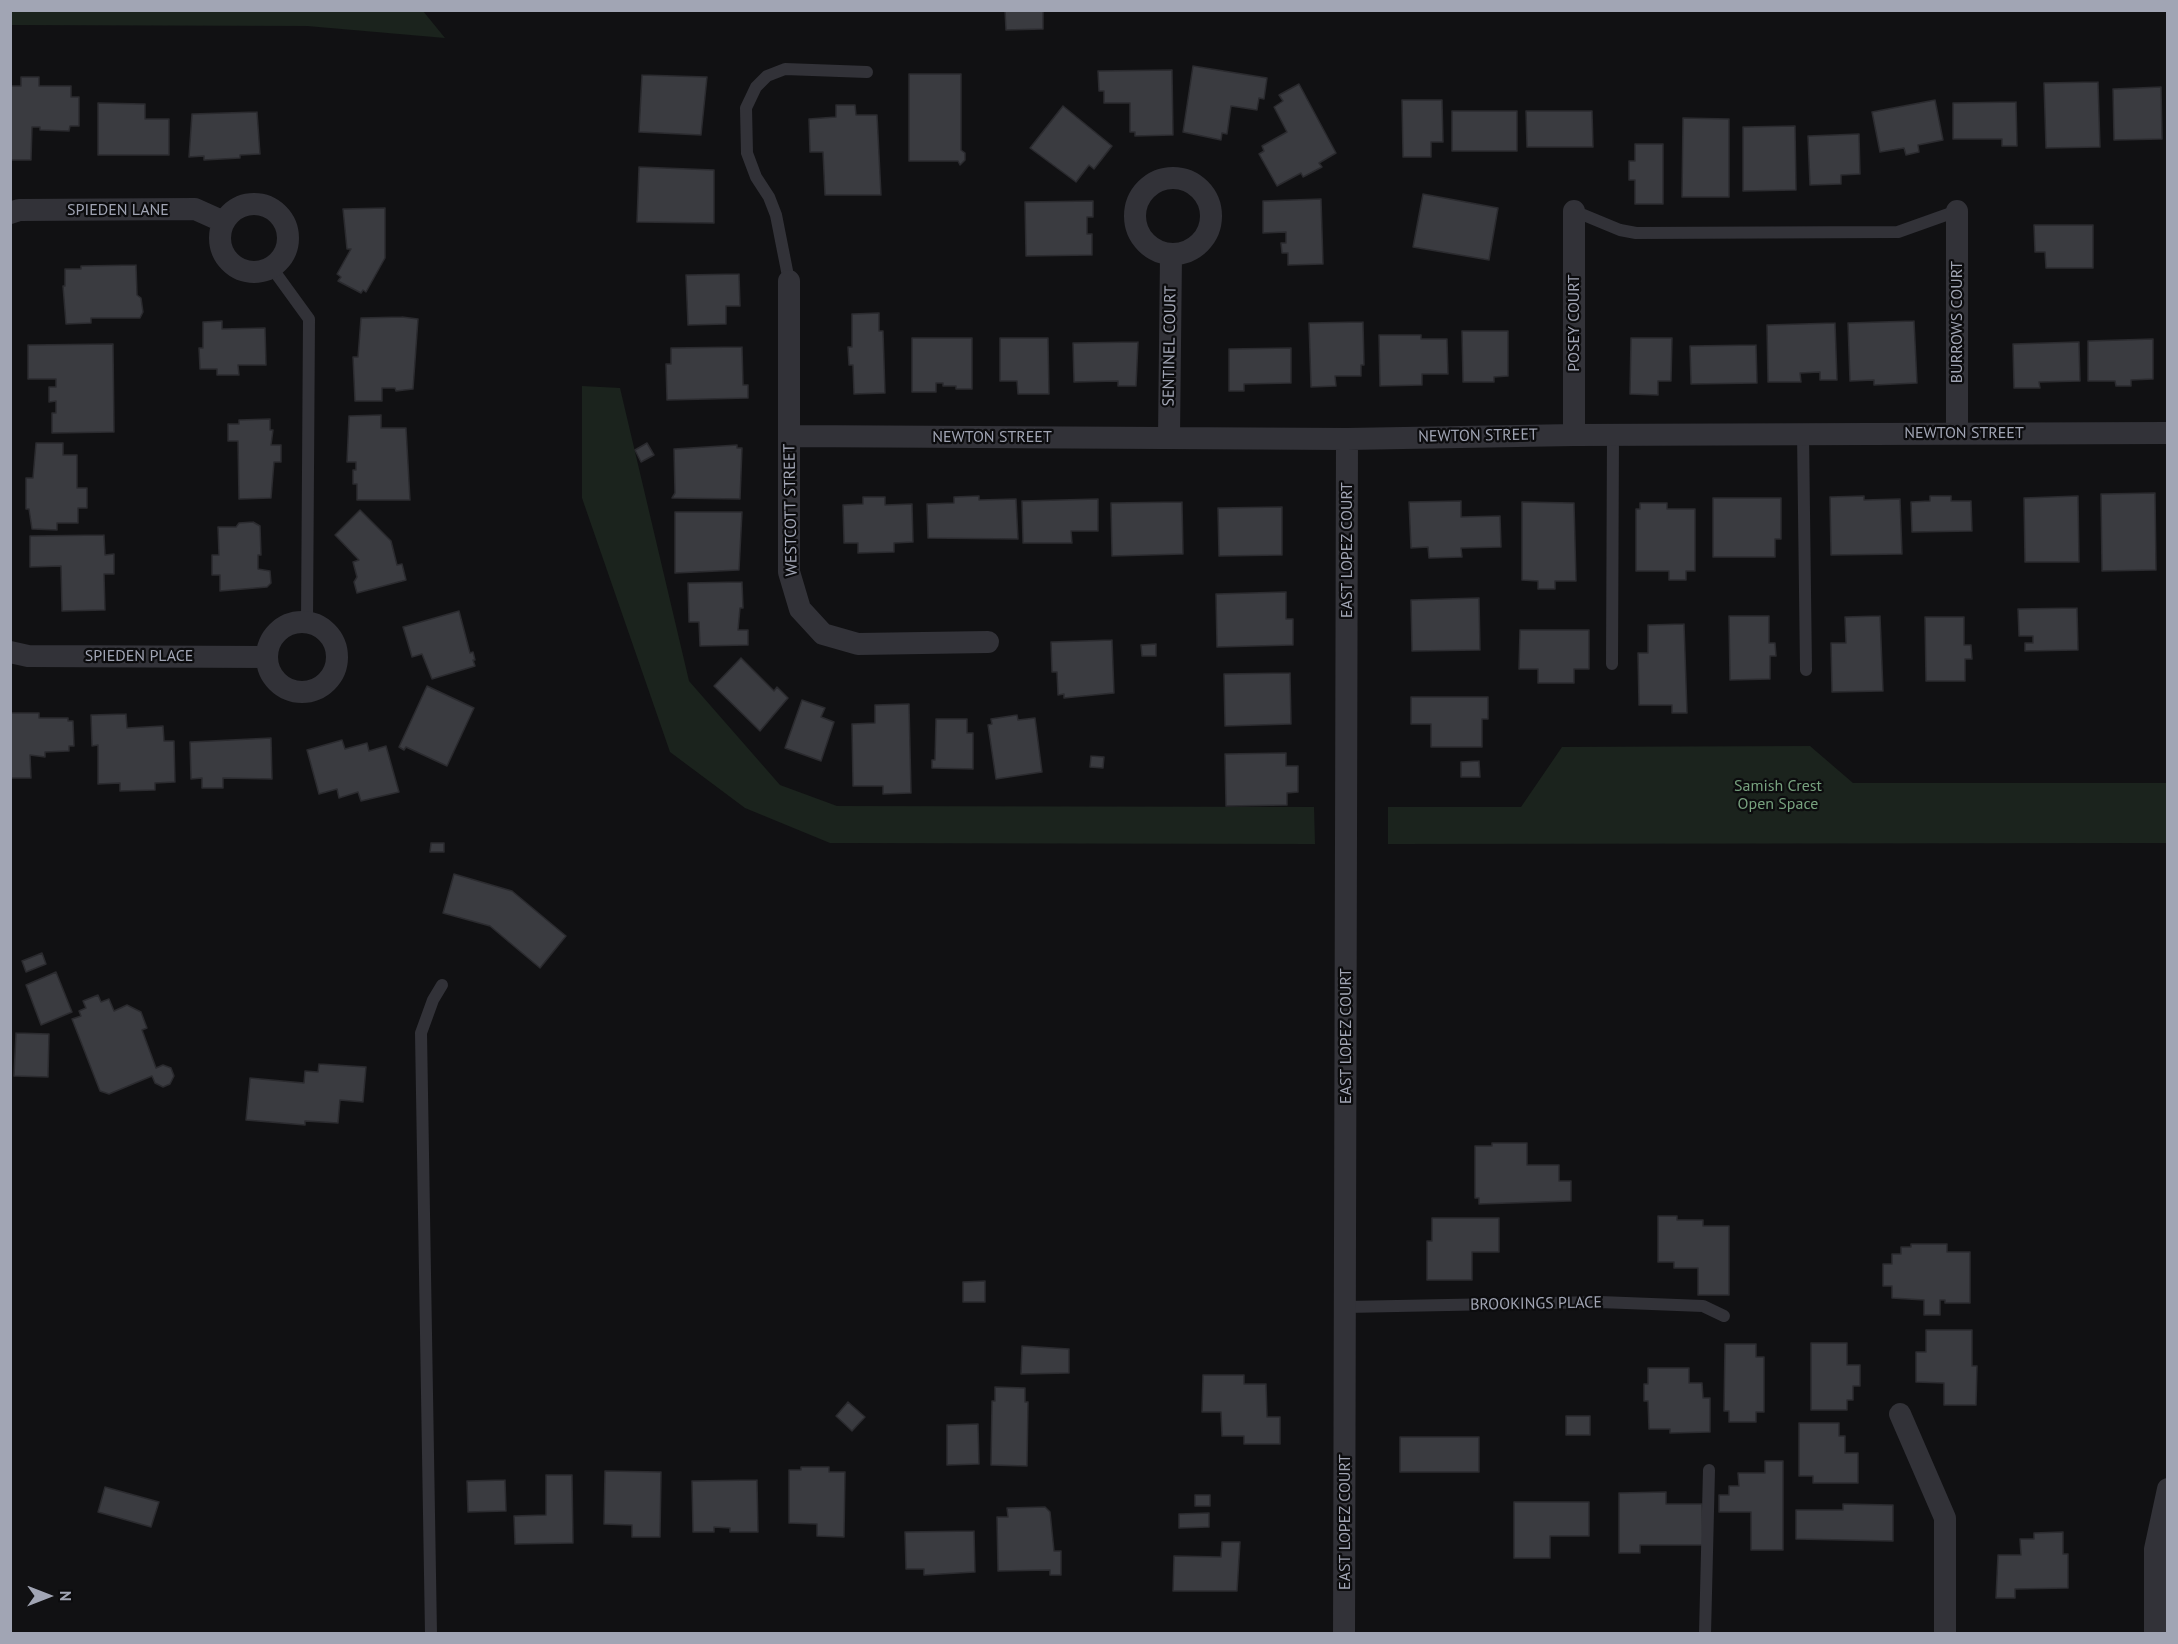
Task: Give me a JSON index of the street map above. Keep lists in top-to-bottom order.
{
  "streets": {
    "street": [
      "SPIEDEN LANE",
      "BURROWS COURT",
      "POSEY COURT",
      "SENTINEL COURT",
      "NEWTON STREET",
      "WESTCOTT STREET",
      "EAST LOPEZ COURT",
      "SPIEDEN PLACE"
    ],
    "lane": ["BROOKINGS PLACE"]
  },
  "crossings": [
    ["BURROWS COURT", "NEWTON STREET"],
    ["POSEY COURT", "NEWTON STREET"],
    ["SENTINEL COURT", "NEWTON STREET"],
    ["NEWTON STREET", "WESTCOTT STREET"],
    ["NEWTON STREET", "EAST LOPEZ COURT"],
    ["EAST LOPEZ COURT", "BROOKINGS PLACE"]
  ],
  "parks": ["Samish Crest Open Space"],
  "north": "right"
}
